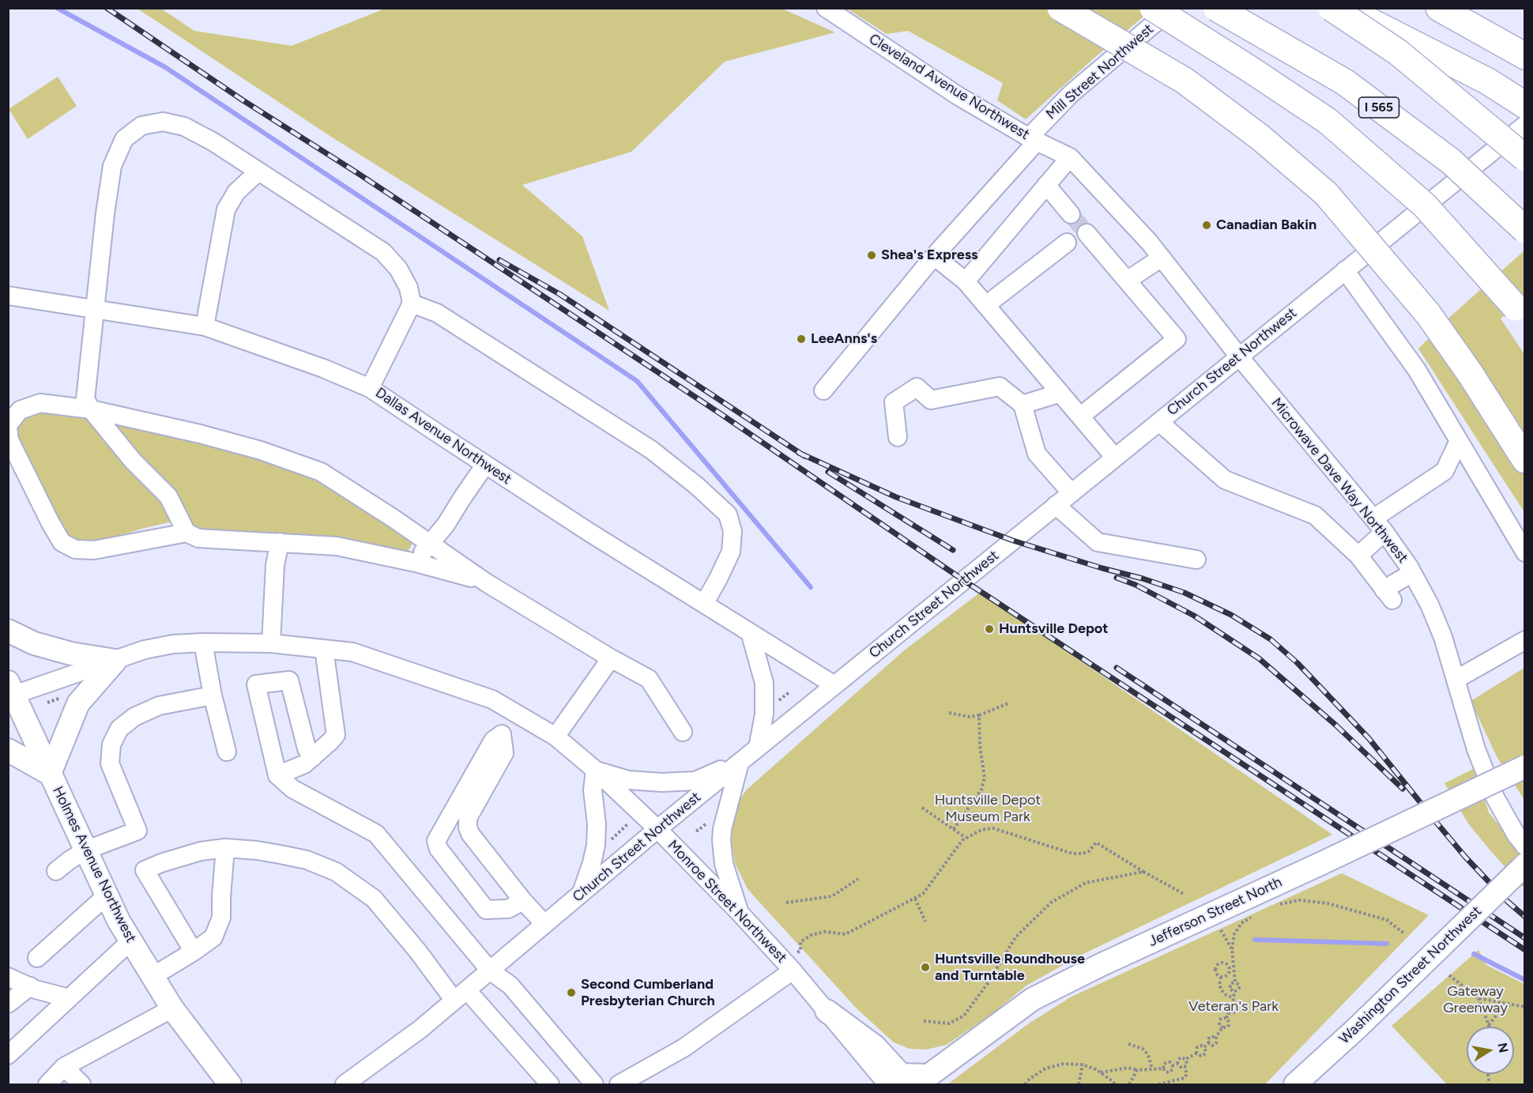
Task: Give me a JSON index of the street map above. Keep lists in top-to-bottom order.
{
  "streets": {
    "highway": ["I 565"],
    "main road": ["Holmes Avenue Northwest", "Jefferson Street North", "Washington Street Northwest"],
    "street": [
      "Mill Street Northwest",
      "Cleveland Avenue Northwest",
      "Church Street Northwest",
      "Dallas Avenue Northwest",
      "Microwave Dave Way Northwest",
      "Monroe Street Northwest"
    ]
  },
  "crossings": [
    ["Mill Street Northwest", "Cleveland Avenue Northwest"],
    ["Cleveland Avenue Northwest", "Church Street Northwest"],
    ["Cleveland Avenue Northwest", "Microwave Dave Way Northwest"],
    ["Church Street Northwest", "Dallas Avenue Northwest"],
    ["Church Street Northwest", "Microwave Dave Way Northwest"],
    ["Church Street Northwest", "Monroe Street Northwest"],
    ["Holmes Avenue Northwest", "Monroe Street Northwest"]
  ],
  "parks": ["Huntsville Depot Museum Park", "Gateway Greenway", "Veteran's Park"],
  "places": [
    "Canadian Bakin",
    "Shea's Express",
    "LeeAnns's",
    "Huntsville Depot",
    "Huntsville Roundhouse and Turntable",
    "Second Cumberland Presbyterian Church"
  ],
  "north": "right"
}
